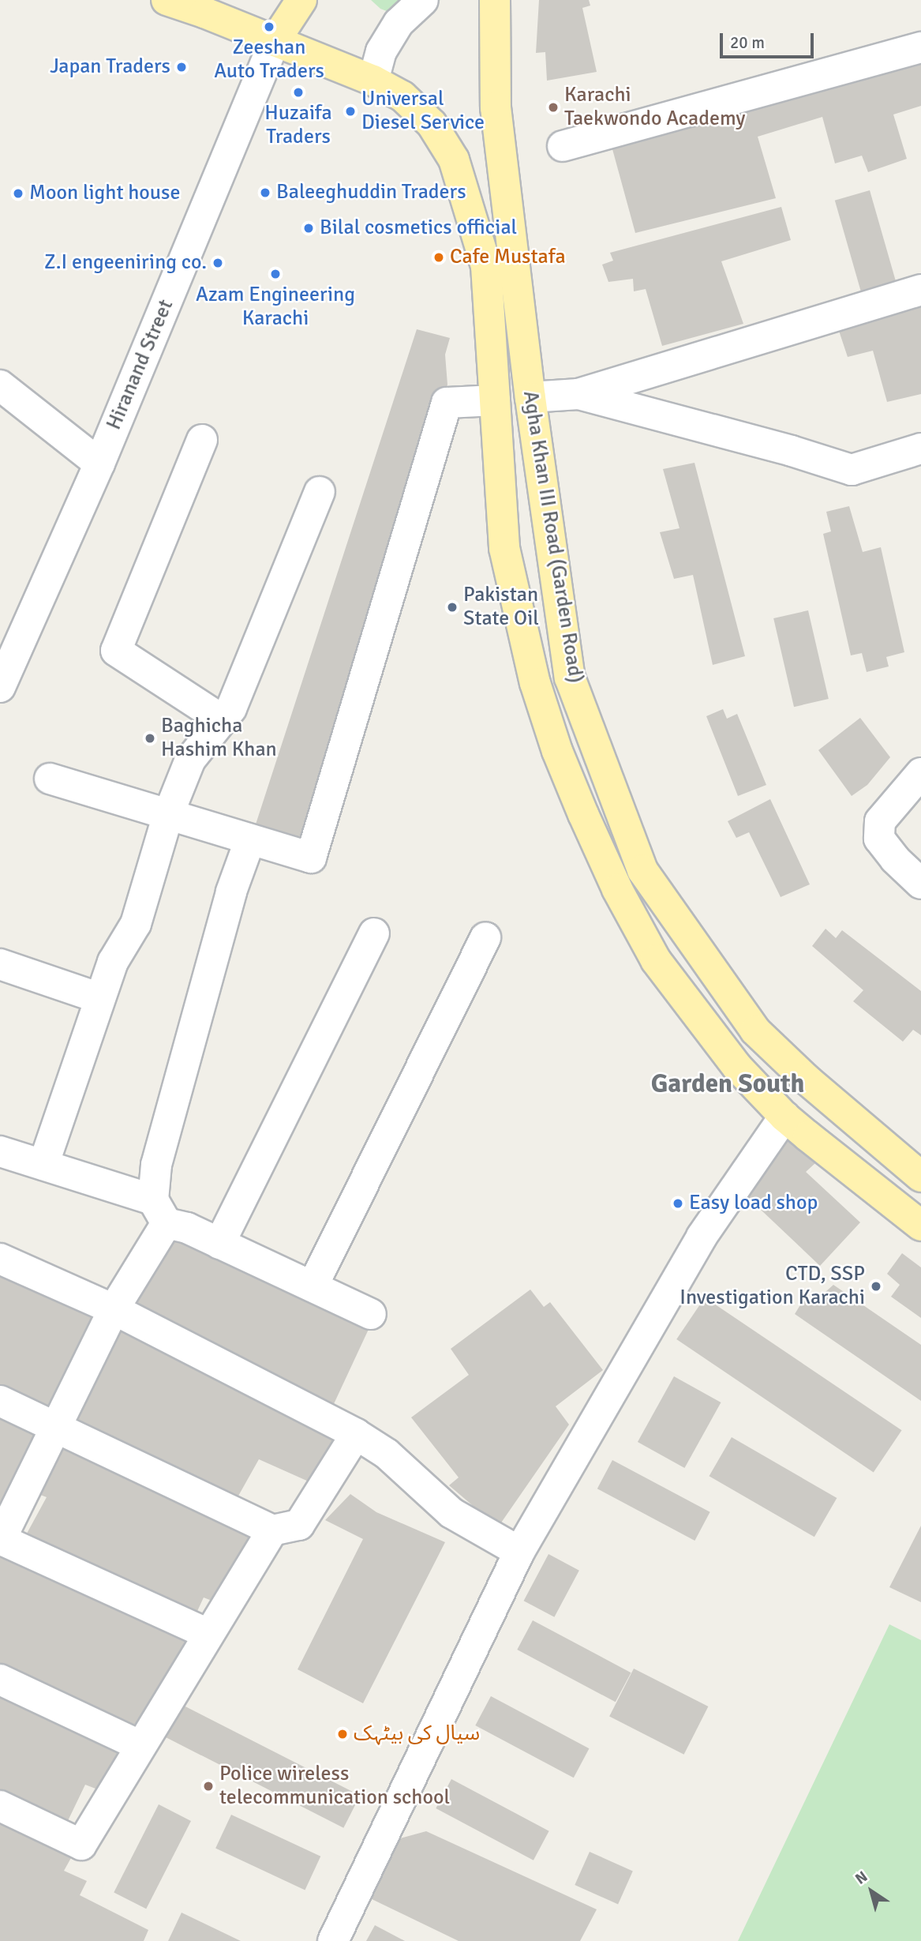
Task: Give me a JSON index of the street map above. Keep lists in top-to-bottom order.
{
  "streets": {
    "main road": ["Agha Khan III Road (Garden Road)"],
    "street": ["Hiranand Street"]
  },
  "crossings": [
    ["Hiranand Street", "Agha Khan III Road (Garden Road)"]
  ],
  "districts": ["Garden South"],
  "places": [
    "Zeeshan Auto Traders",
    "Japan Traders",
    "Huzaifa Traders",
    "Karachi Taekwondo Academy",
    "Universal Diesel Service",
    "Baleeghuddin Traders",
    "Moon light house",
    "Bilal cosmetics official",
    "Cafe Mustafa",
    "Z.I engeeniring co.",
    "Azam Engineering Karachi",
    "Pakistan State Oil",
    "Baghicha Hashim Khan",
    "Easy load shop",
    "CTD, SSP Investigation Karachi",
    "سیال کی بیٹہک",
    "Police wireless telecommunication school"
  ],
  "scale_bar": "20 m",
  "north": "top left"
}
